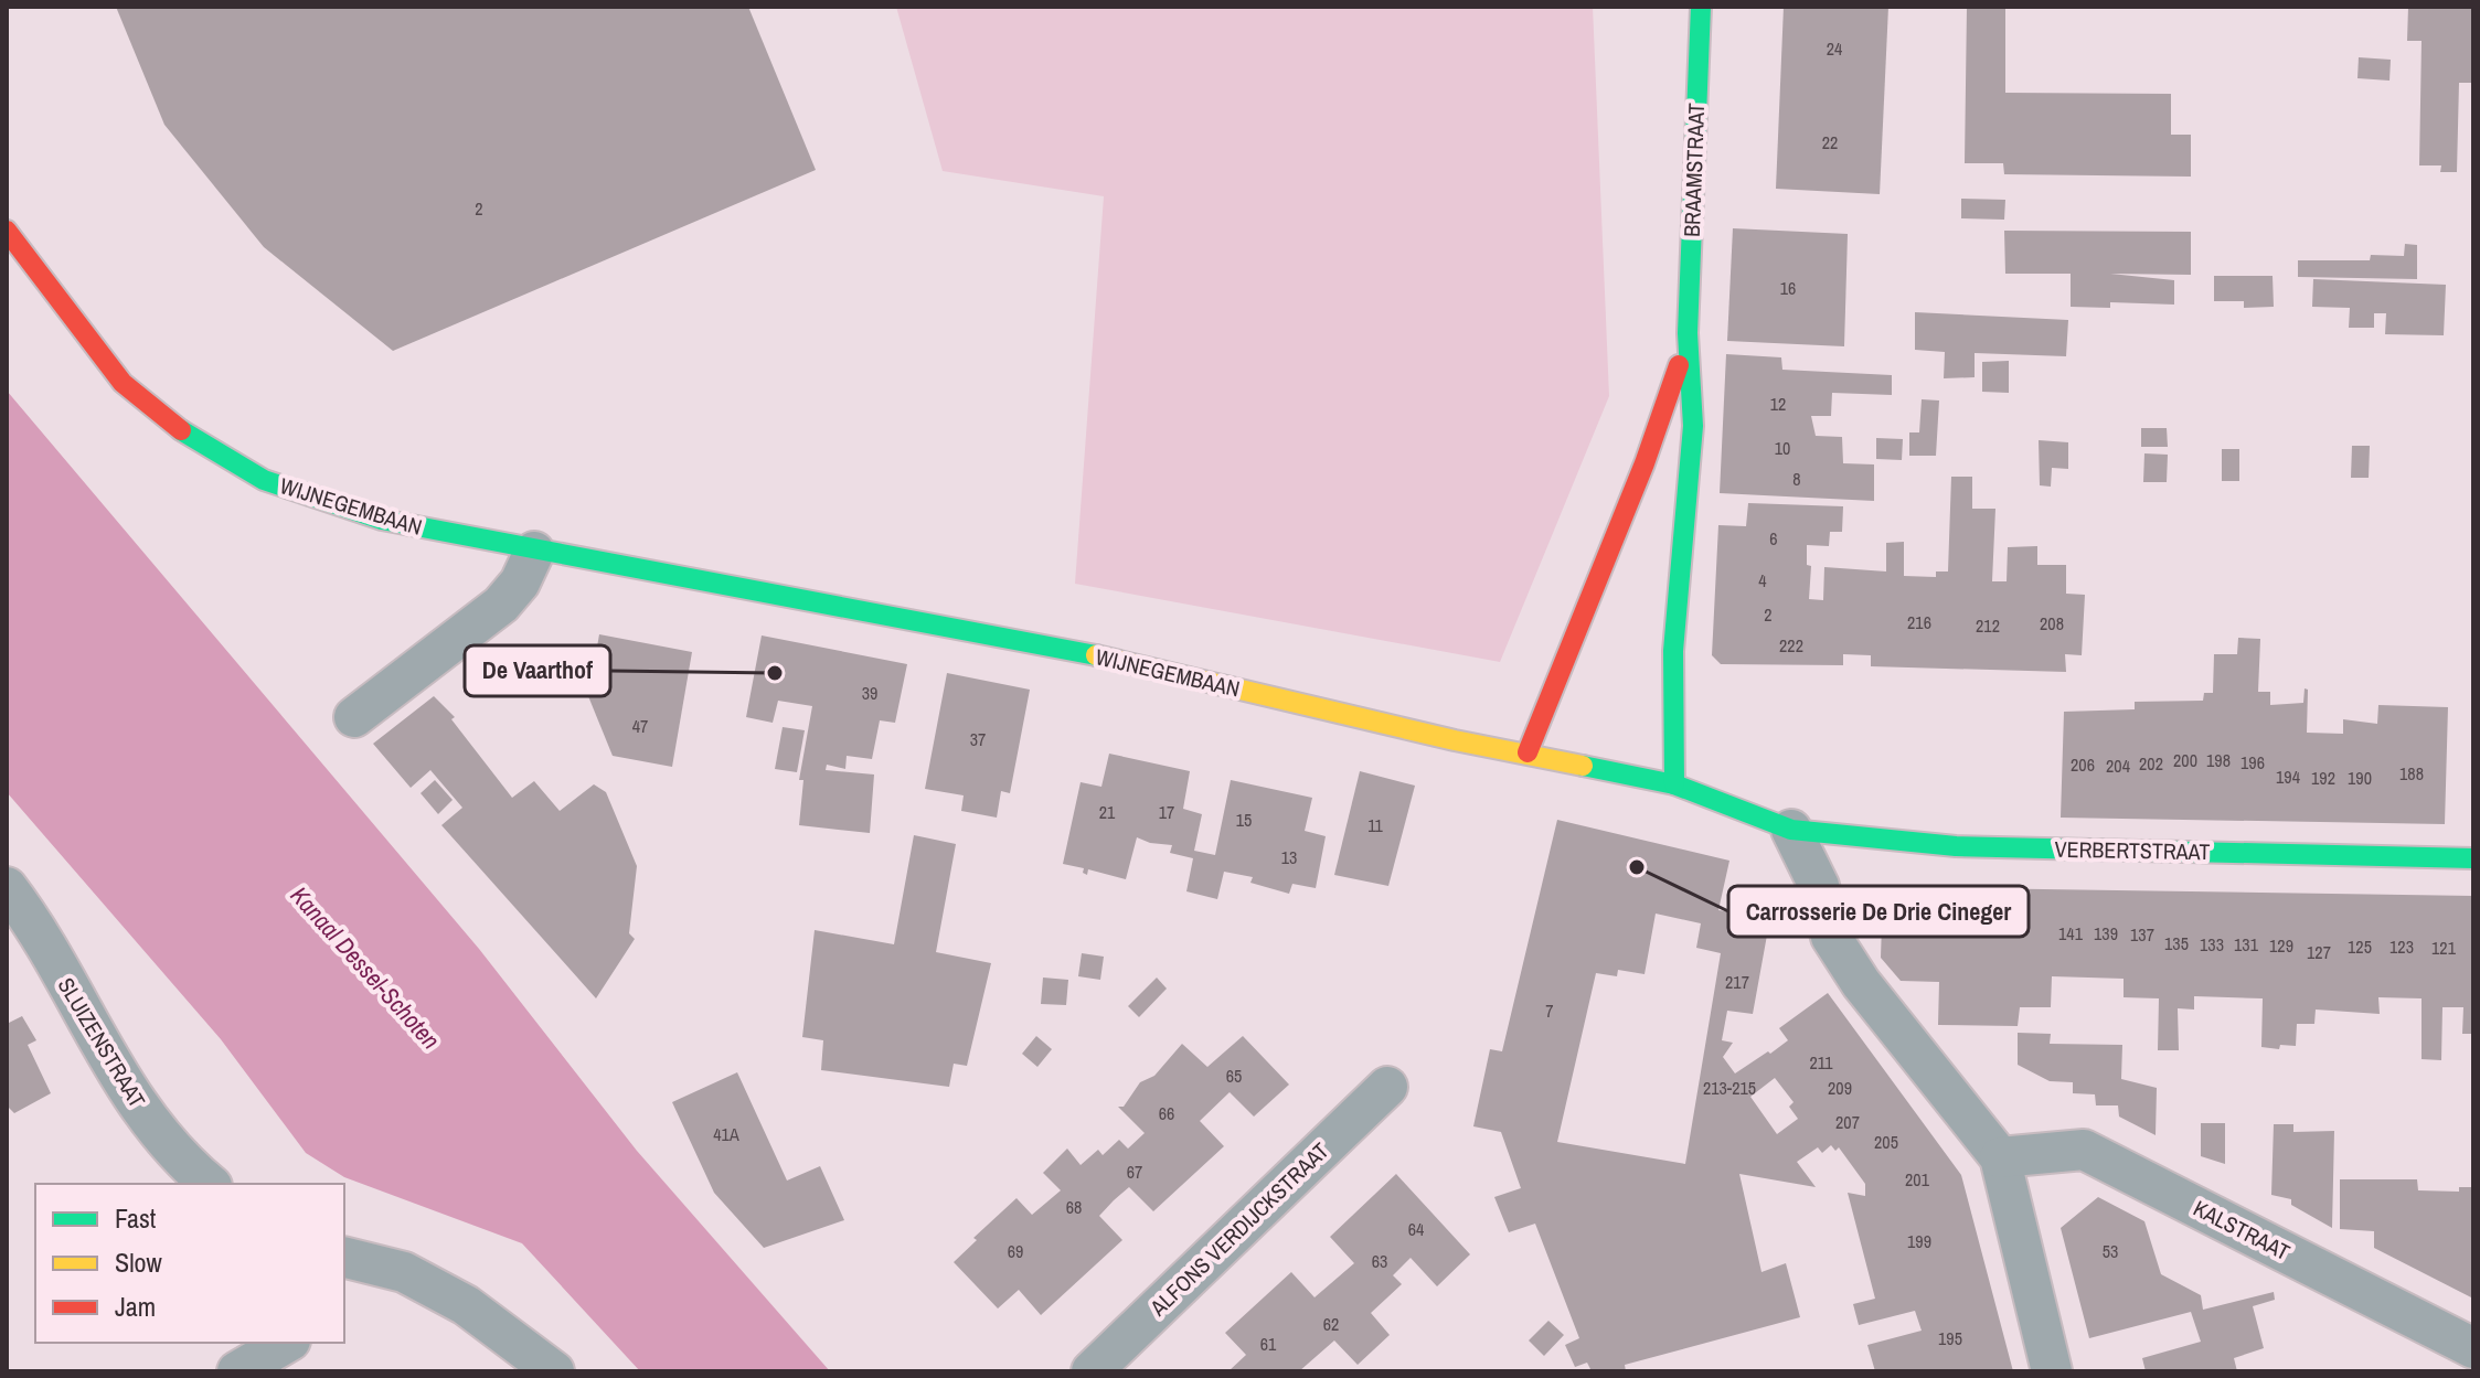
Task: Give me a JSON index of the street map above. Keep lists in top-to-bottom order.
{
  "streets": {
    "street": [
      "BRAAMSTRAAT",
      "WIJNEGEMBAAN",
      "VERBERTSTRAAT",
      "SLUIZENSTRAAT",
      "ALFONS VERDIJCKSTRAAT",
      "KALSTRAAT"
    ]
  },
  "crossings": [
    ["BRAAMSTRAAT", "WIJNEGEMBAAN"],
    ["WIJNEGEMBAAN", "VERBERTSTRAAT"]
  ],
  "water": ["Kanaal Dessel-Schoten"],
  "places": ["De Vaarthof", "Carrosserie De Drie Cineger"],
  "house_numbers": [
    "24",
    "22",
    "2",
    "16",
    "12",
    "10",
    "8",
    "6",
    "4",
    "2",
    "216",
    "208",
    "212",
    "222",
    "39",
    "47",
    "37",
    "200",
    "198",
    "196",
    "202",
    "206",
    "204",
    "188",
    "194",
    "192",
    "190",
    "21",
    "17",
    "15",
    "11",
    "13",
    "141",
    "139",
    "137",
    "135",
    "133",
    "131",
    "129",
    "125",
    "123",
    "121",
    "127",
    "217",
    "7",
    "211",
    "65",
    "213-215",
    "209",
    "66",
    "207",
    "41A",
    "205",
    "67",
    "201",
    "68",
    "64",
    "199",
    "69",
    "53",
    "63",
    "62",
    "195",
    "61"
  ],
  "legend": ["Fast", "Slow", "Jam"]
}
